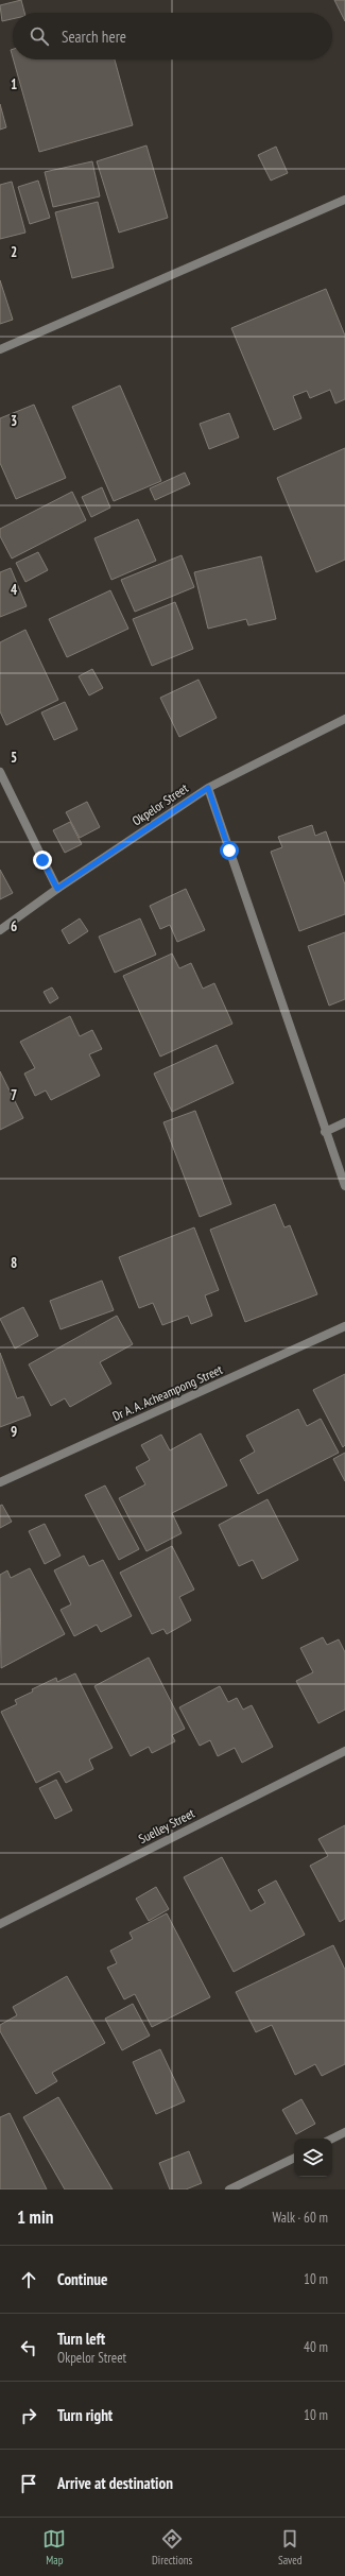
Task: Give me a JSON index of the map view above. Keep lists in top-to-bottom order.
{
  "streets": {
    "street": ["Okpelor Street", "Dr A. A. Acheampong Street", "Suelley Street"]
  },
  "page": {
    "search": "Search here",
    "heading": ["1 min", "Walk · 60 m"],
    "list": [
      ["Continue", "10 m"],
      ["Turn left", "Okpelor Street", "40 m"],
      ["Turn right", "10 m"],
      "Arrive at destination"
    ],
    "nav": ["Map", "Directions", "Saved"]
  },
  "grid": {
    "rows": [
      "1",
      "2",
      "3",
      "4",
      "5",
      "6",
      "7",
      "8",
      "9"
    ]
  }
}
